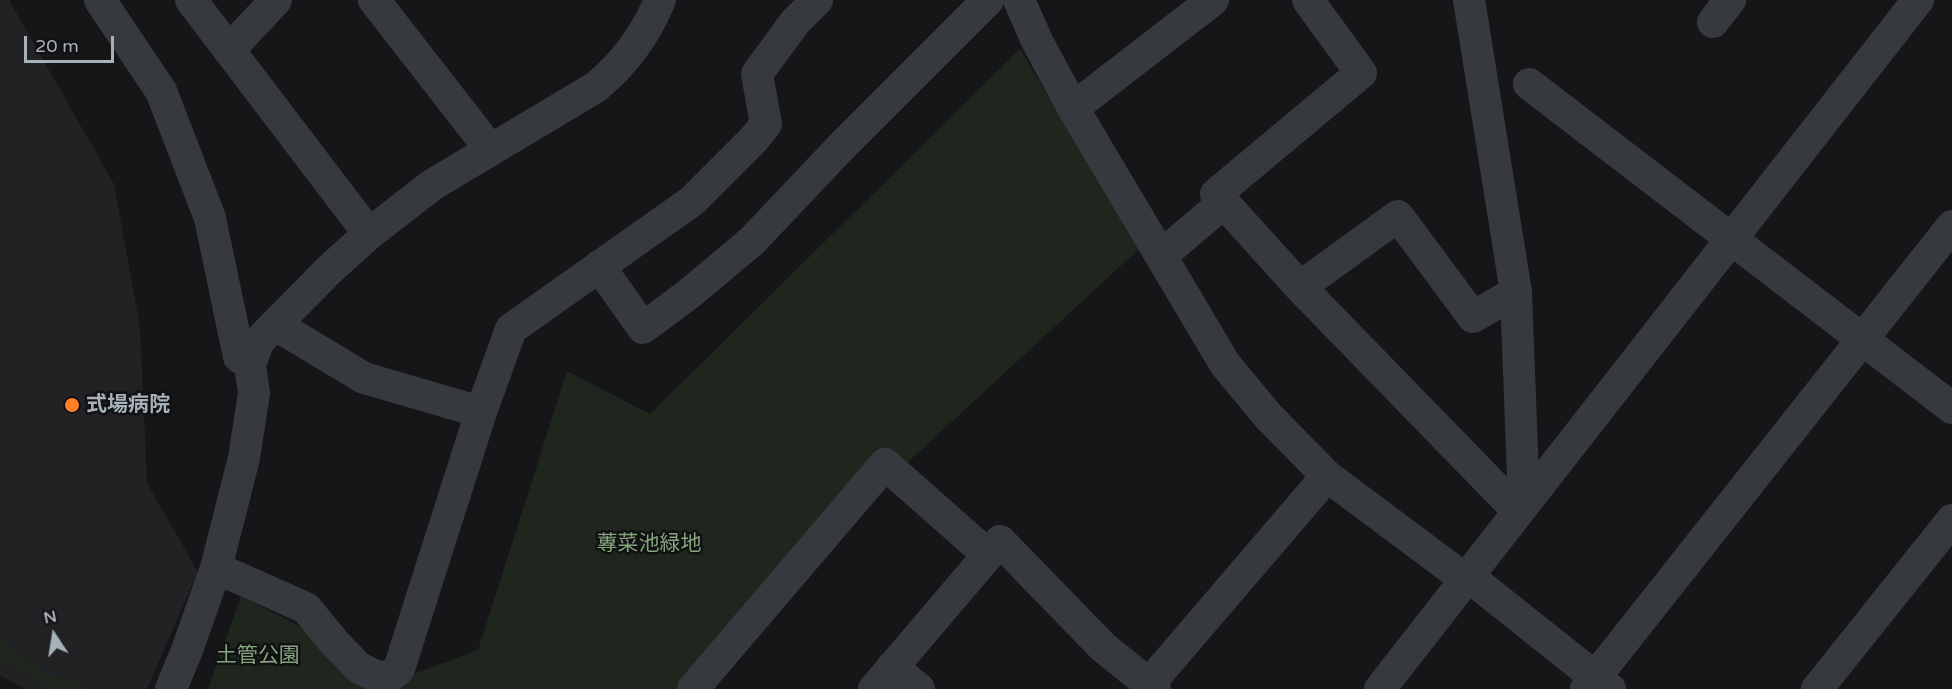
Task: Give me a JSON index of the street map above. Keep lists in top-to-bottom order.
{
  "parks": ["蓴菜池緑地", "土管公園"],
  "places": ["式場病院"],
  "scale_bar": "20 m",
  "north": "top"
}
